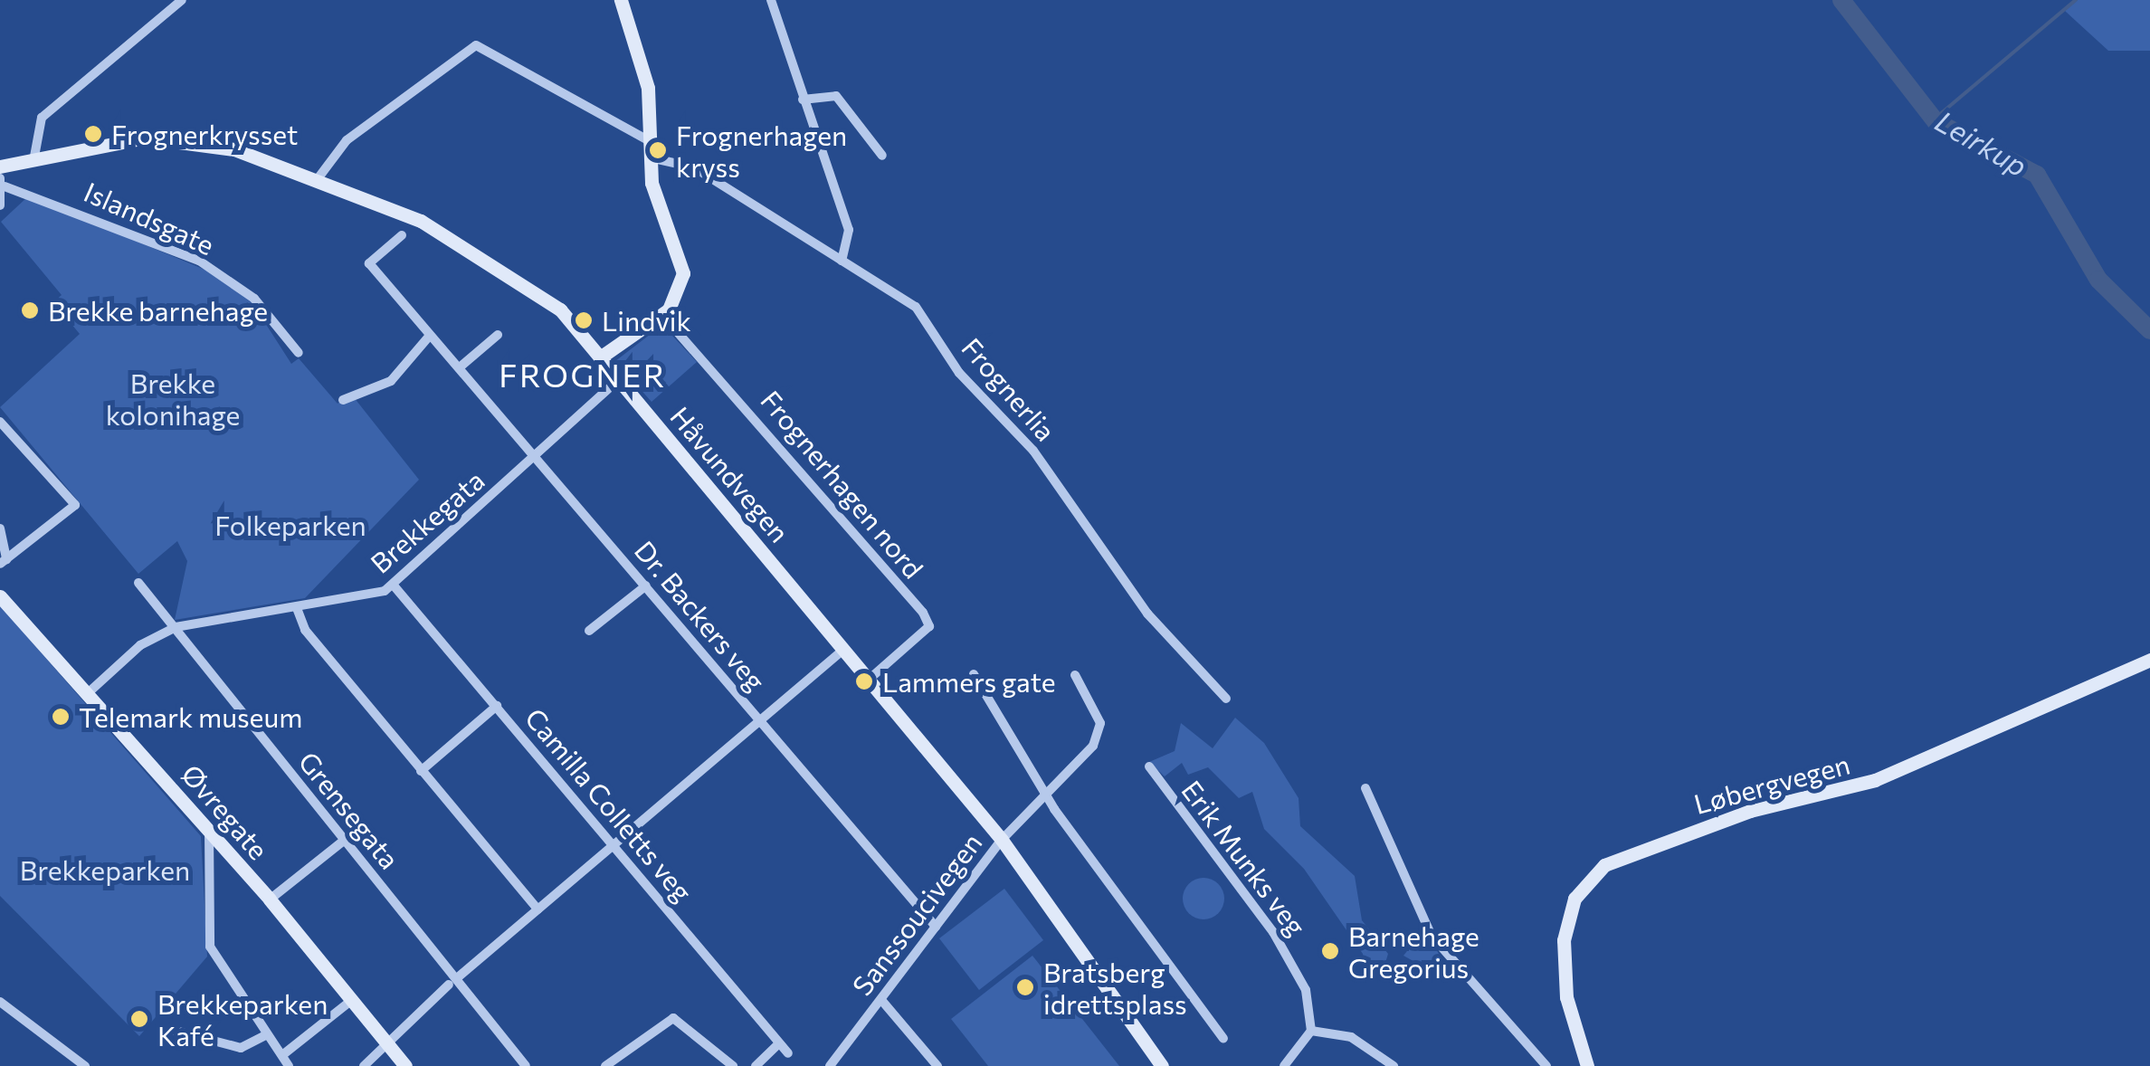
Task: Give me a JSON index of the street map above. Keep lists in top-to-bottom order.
{
  "streets": {
    "main road": ["Håvundvegen", "Løbergvegen", "Øvregate"],
    "street": [
      "Islandsgate",
      "Frognerlia",
      "Frognerhagen nord",
      "Brekkegata",
      "Dr. Backers veg",
      "Camilla Colletts veg",
      "Grensegata",
      "Erik Munks veg",
      "Sanssoucivegen"
    ]
  },
  "crossings": [
    ["Håvundvegen", "Frognerhagen nord"],
    ["Håvundvegen", "Brekkegata"],
    ["Håvundvegen", "Sanssoucivegen"],
    ["Brekkegata", "Dr. Backers veg"],
    ["Brekkegata", "Camilla Colletts veg"],
    ["Brekkegata", "Grensegata"],
    ["Brekkegata", "Øvregate"],
    ["Dr. Backers veg", "Sanssoucivegen"]
  ],
  "districts": ["FROGNER"],
  "water": ["Leirkup"],
  "parks": ["Brekke kolonihage", "Folkeparken", "Brekkeparken"],
  "places": [
    "Frognerkrysset",
    "Frognerhagen kryss",
    "Brekke barnehage",
    "Lindvik",
    "Lammers gate",
    "Telemark museum",
    "Barnehage Gregorius",
    "Bratsberg idrettsplass",
    "Brekkeparken Kafé"
  ]
}
